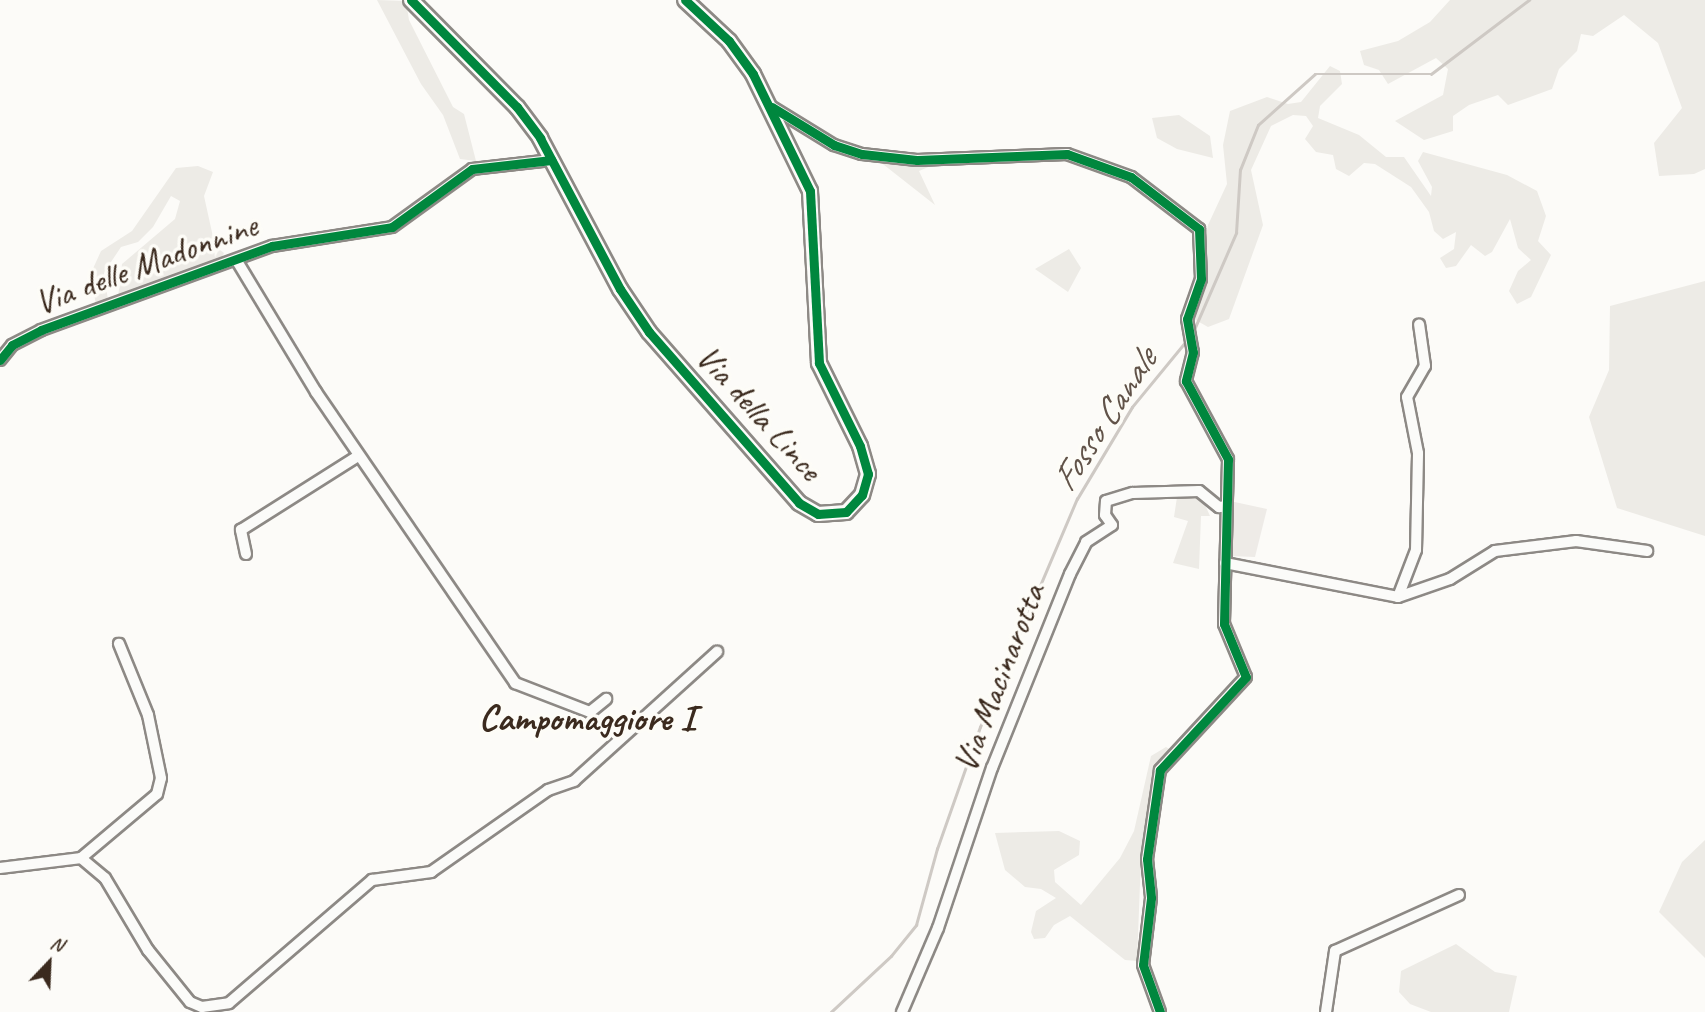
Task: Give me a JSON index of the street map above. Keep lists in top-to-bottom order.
{
  "streets": {
    "street": ["Via delle Madonnine", "Via della Lince", "Via Macinarotta"]
  },
  "crossings": [
    ["Via delle Madonnine", "Via della Lince"]
  ],
  "districts": ["Campomaggiore I"],
  "water": ["Fosso Canale"],
  "north": "top right"
}
